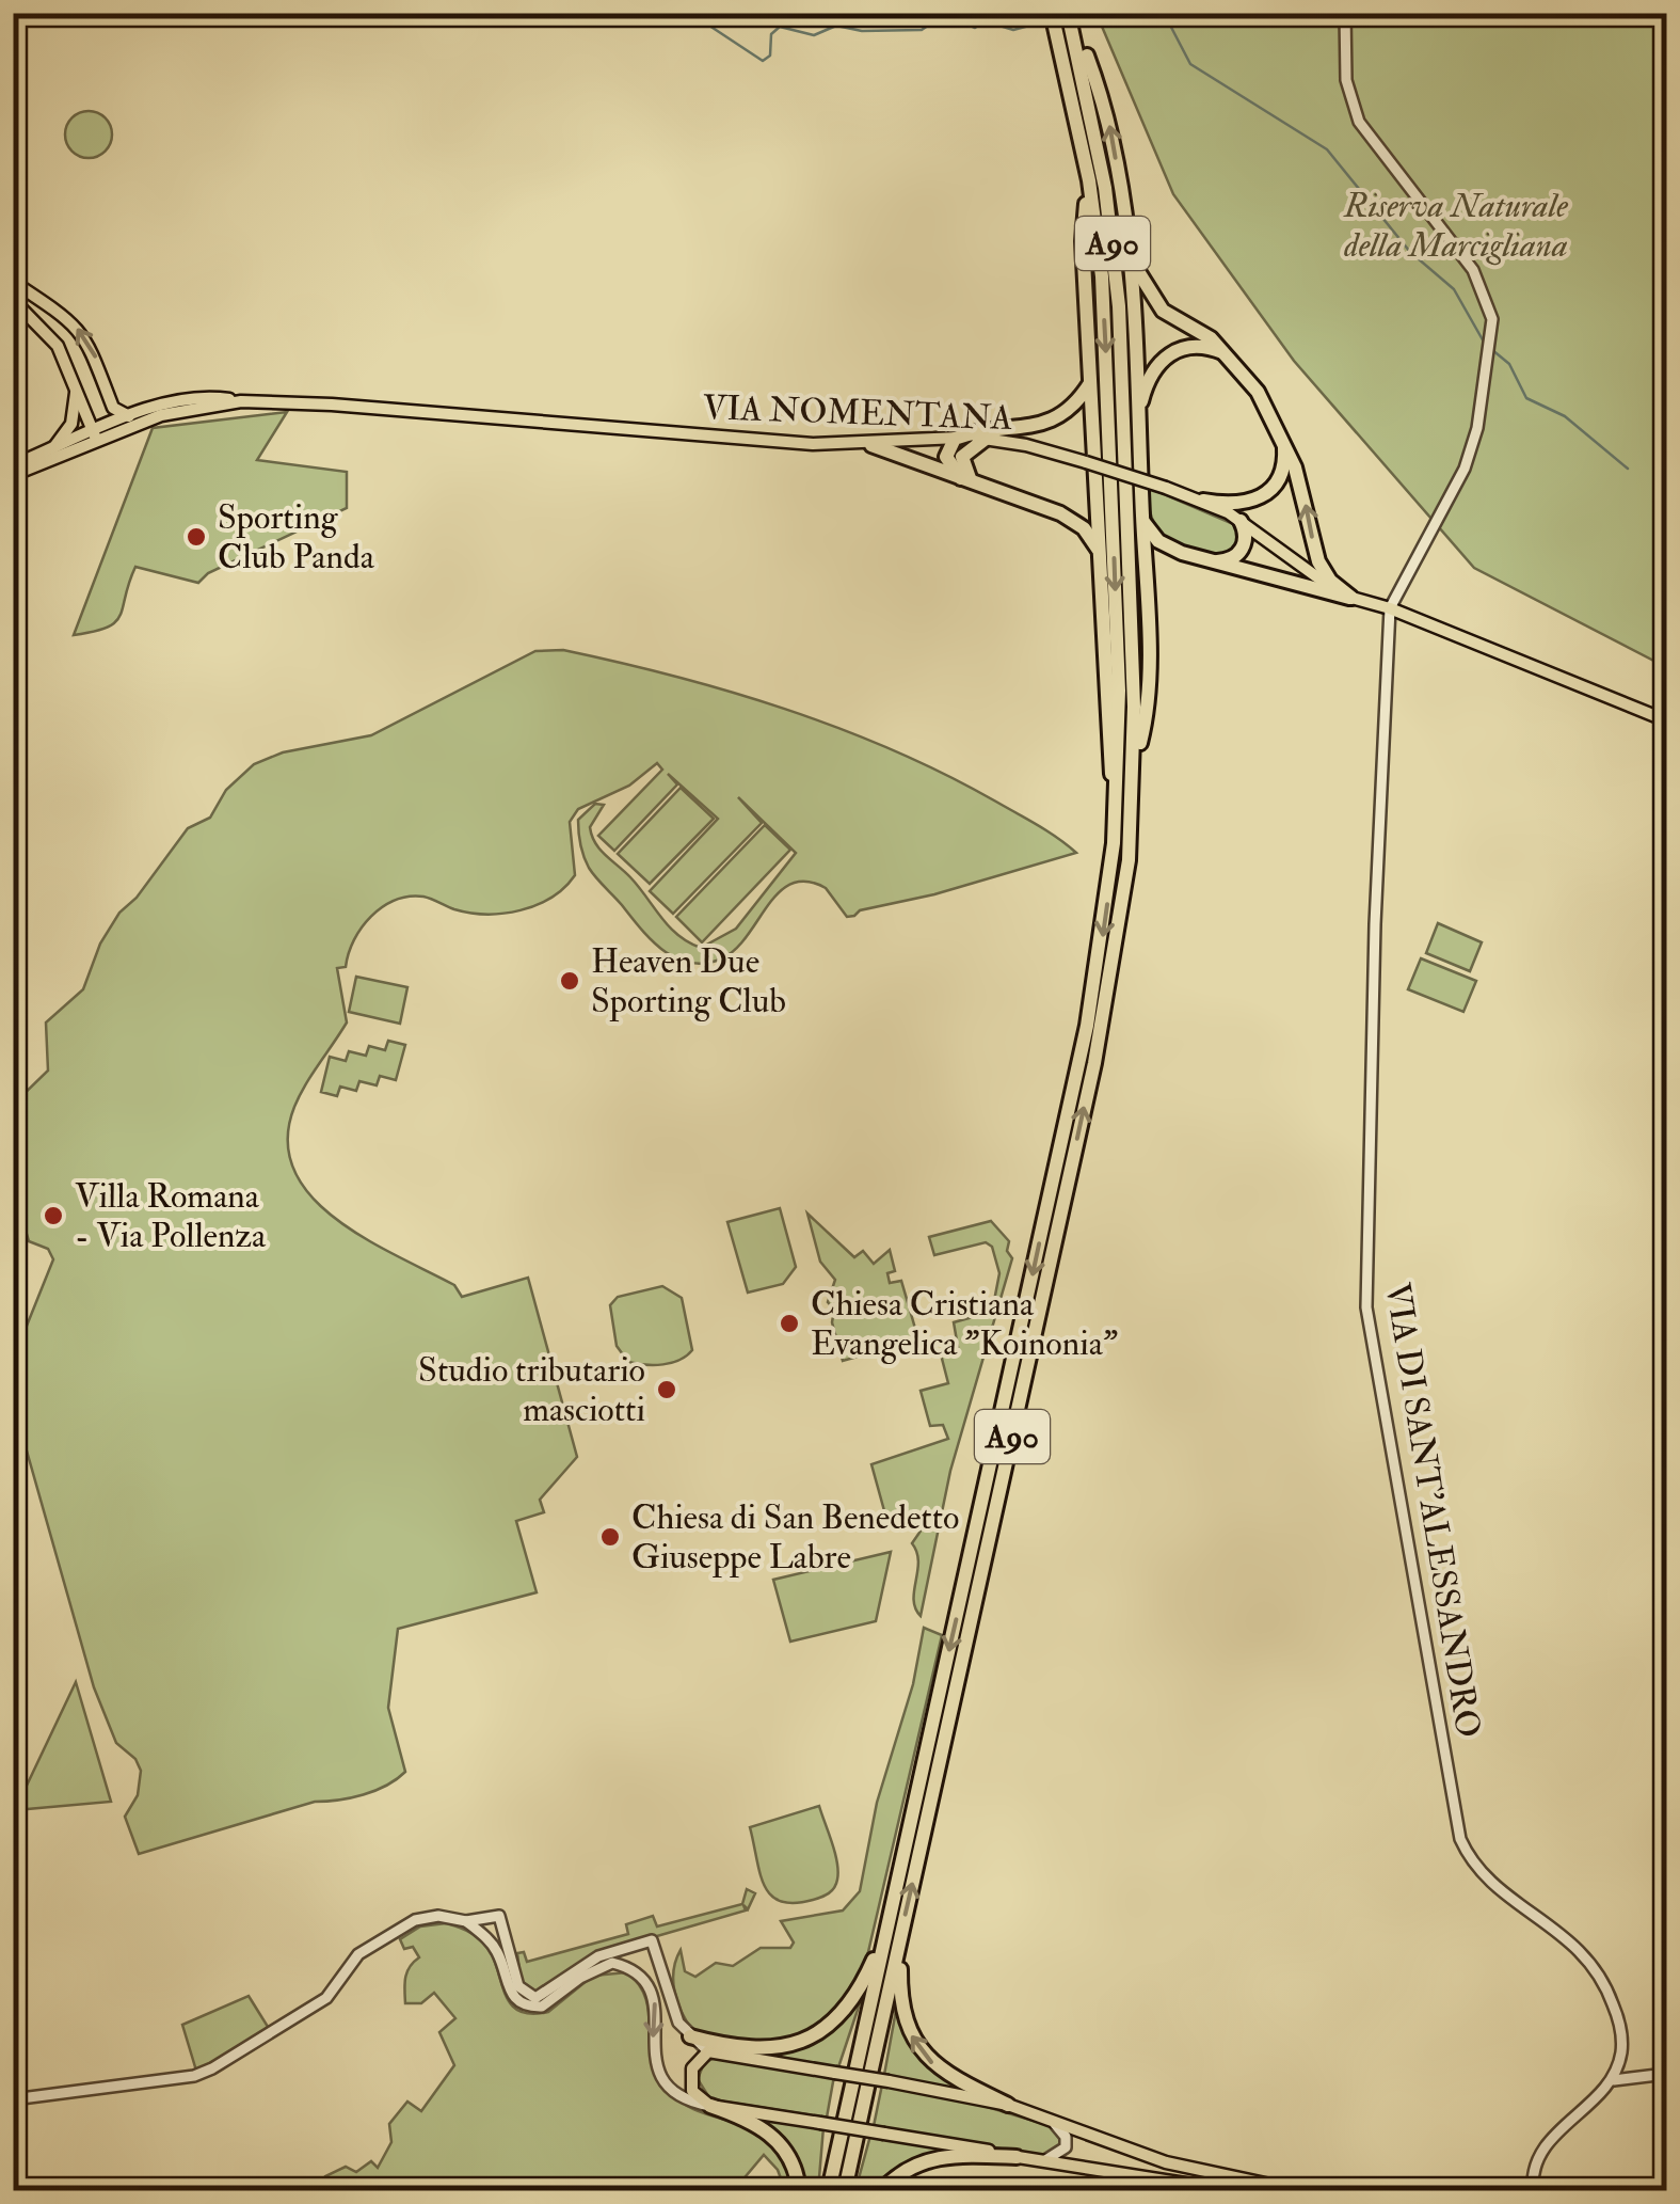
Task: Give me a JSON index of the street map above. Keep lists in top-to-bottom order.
{
  "streets": {
    "highway": ["A90"],
    "main road": ["VIA NOMENTANA"],
    "street": ["VIA DI SANT'ALESSANDRO"]
  },
  "crossings": [
    ["VIA NOMENTANA", "VIA DI SANT'ALESSANDRO"]
  ],
  "parks": ["Riserva Naturale della Marcigliana"],
  "places": [
    "Sporting Club Panda",
    "Heaven Due Sporting Club",
    "Villa Romana - Via Pollenza",
    "Chiesa Cristiana Evangelica \"Koinonia\"",
    "Studio tributario masciotti",
    "Chiesa di San Benedetto Giuseppe Labre"
  ]
}
